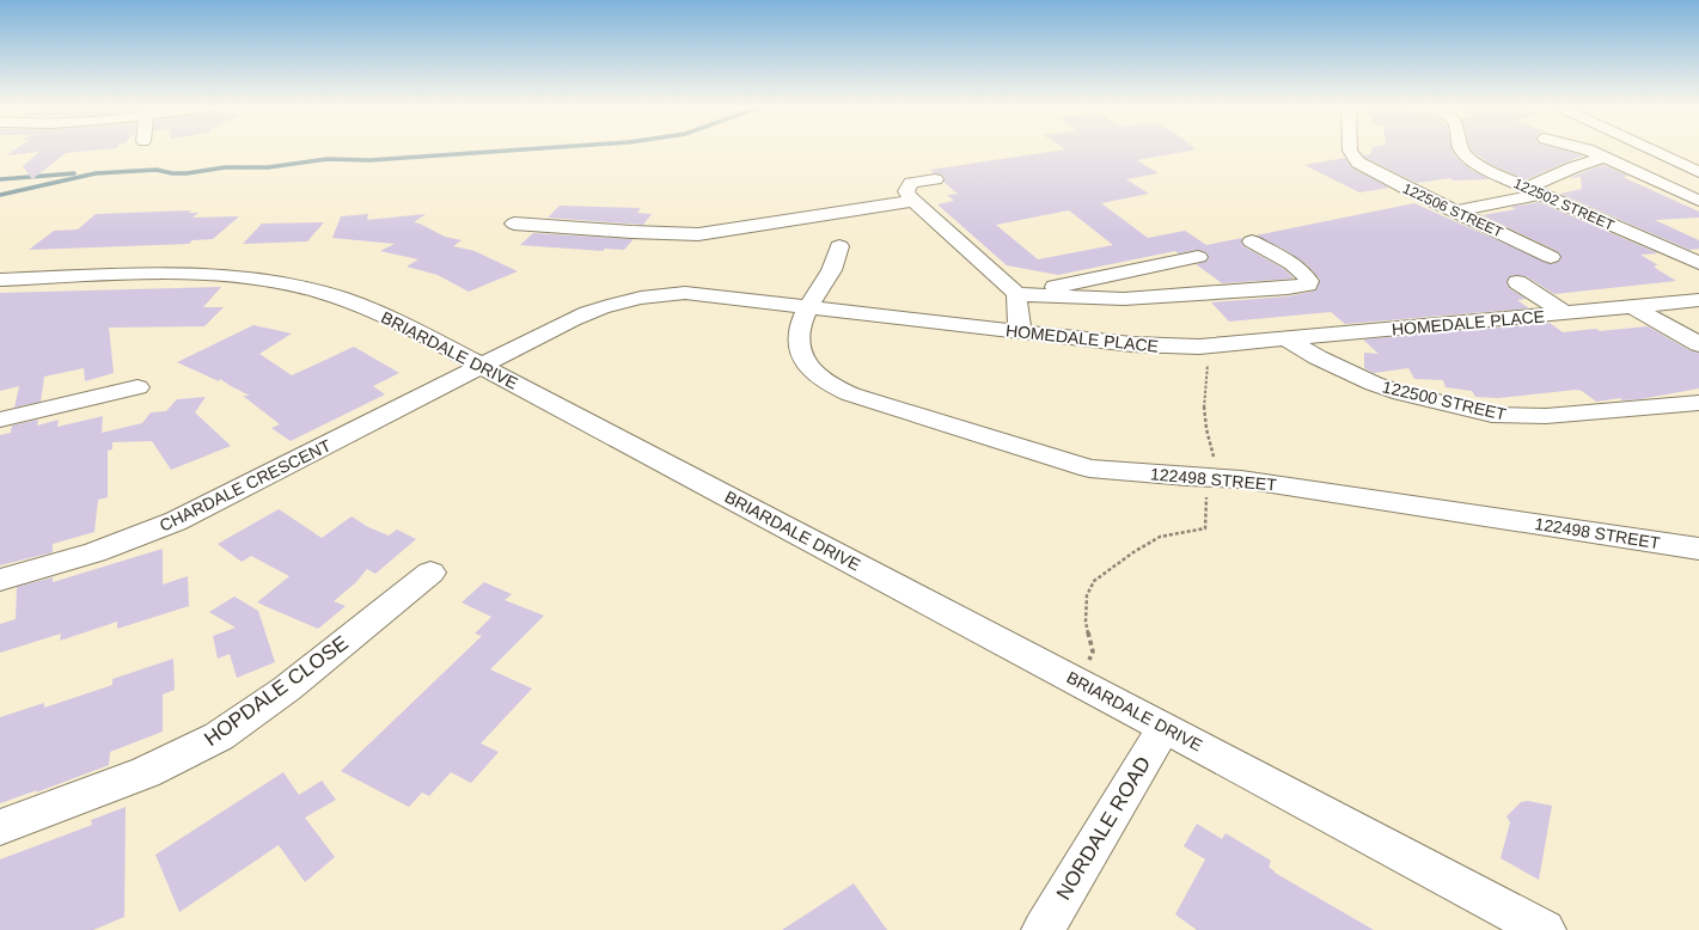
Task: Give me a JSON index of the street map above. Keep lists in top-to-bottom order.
{
  "streets": {
    "street": [
      "122502 STREET",
      "122506 STREET",
      "HOMEDALE PLACE",
      "BRIARDALE DRIVE",
      "122500 STREET",
      "122498 STREET",
      "CHARDALE CRESCENT",
      "HOPDALE CLOSE",
      "NORDALE ROAD"
    ]
  },
  "crossings": [
    ["HOMEDALE PLACE", "BRIARDALE DRIVE"],
    ["HOMEDALE PLACE", "122500 STREET"],
    ["HOMEDALE PLACE", "122498 STREET"],
    ["HOMEDALE PLACE", "CHARDALE CRESCENT"],
    ["BRIARDALE DRIVE", "CHARDALE CRESCENT"],
    ["BRIARDALE DRIVE", "NORDALE ROAD"]
  ]
}
